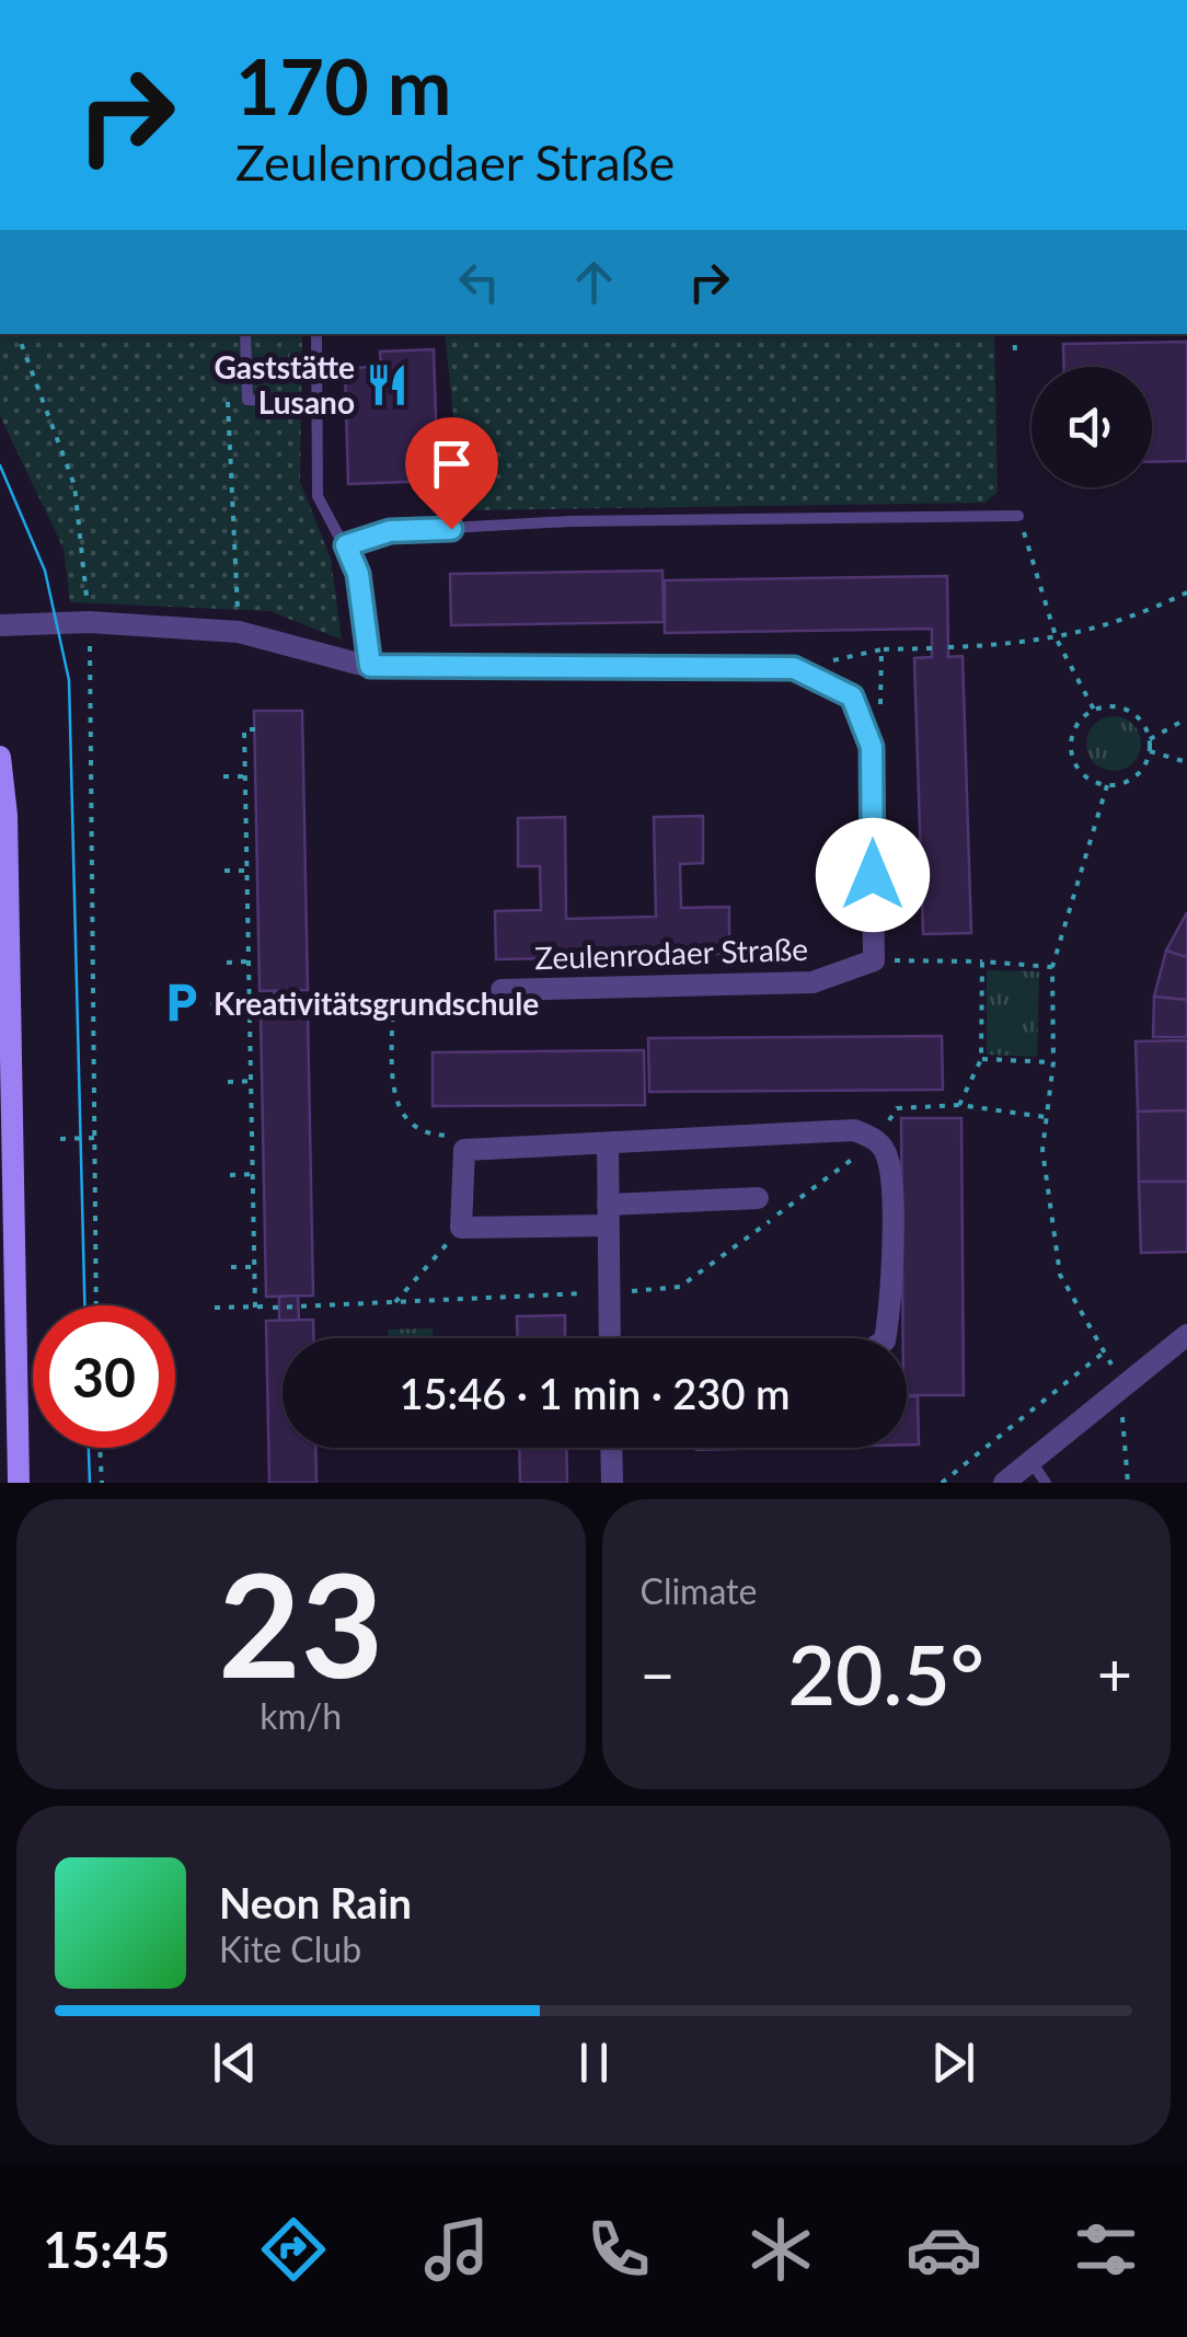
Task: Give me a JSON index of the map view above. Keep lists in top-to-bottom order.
{
  "streets": {
    "street": ["Zeulenrodaer Straße"]
  },
  "places": {
    "restaurant": ["Gaststätte Lusano"],
    "parking": ["Kreativitätsgrundschule"]
  },
  "page": {
    "turn": ["170 m", "Zeulenrodaer Straße"],
    "limit": "30",
    "trip": "15:46 · 1 min · 230 m",
    "tile": [
      ["23", "km/h"],
      "Climate"
    ],
    "heat": ["−", "20.5°", "+"],
    "song": ["Neon Rain", "Kite Club"],
    "tabs": "15:45"
  }
}
